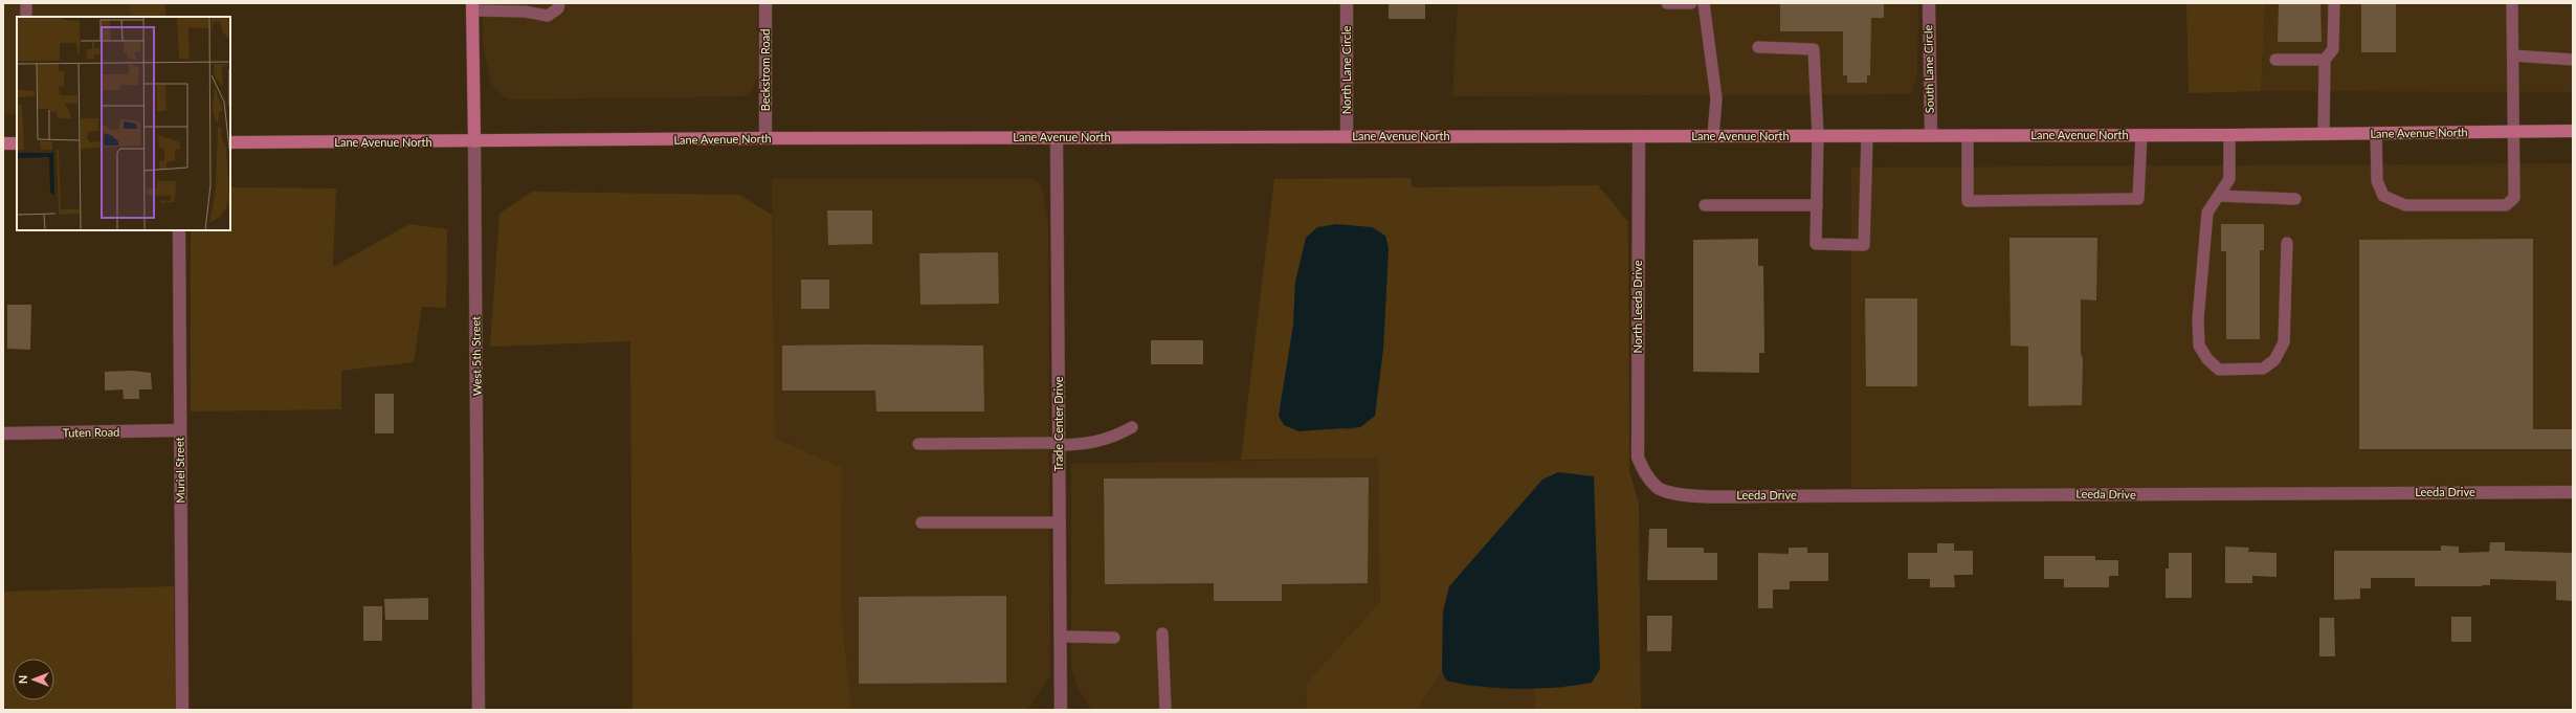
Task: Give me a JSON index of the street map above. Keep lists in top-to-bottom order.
{
  "streets": {
    "main road": ["Lane Avenue North", "West 5th Street"],
    "street": [
      "South Lane Circle",
      "Beckstrom Road",
      "North Lane Circle",
      "North Leeda Drive",
      "Trade Center Drive",
      "Tuten Road",
      "Muriel Street",
      "Leeda Drive"
    ]
  },
  "crossings": [
    ["South Lane Circle", "Lane Avenue North"],
    ["Beckstrom Road", "Lane Avenue North"],
    ["North Lane Circle", "Lane Avenue North"],
    ["Lane Avenue North", "North Leeda Drive"],
    ["Lane Avenue North", "West 5th Street"],
    ["Lane Avenue North", "Trade Center Drive"],
    ["North Leeda Drive", "Leeda Drive"],
    ["Tuten Road", "Muriel Street"]
  ],
  "north": "left"
}
